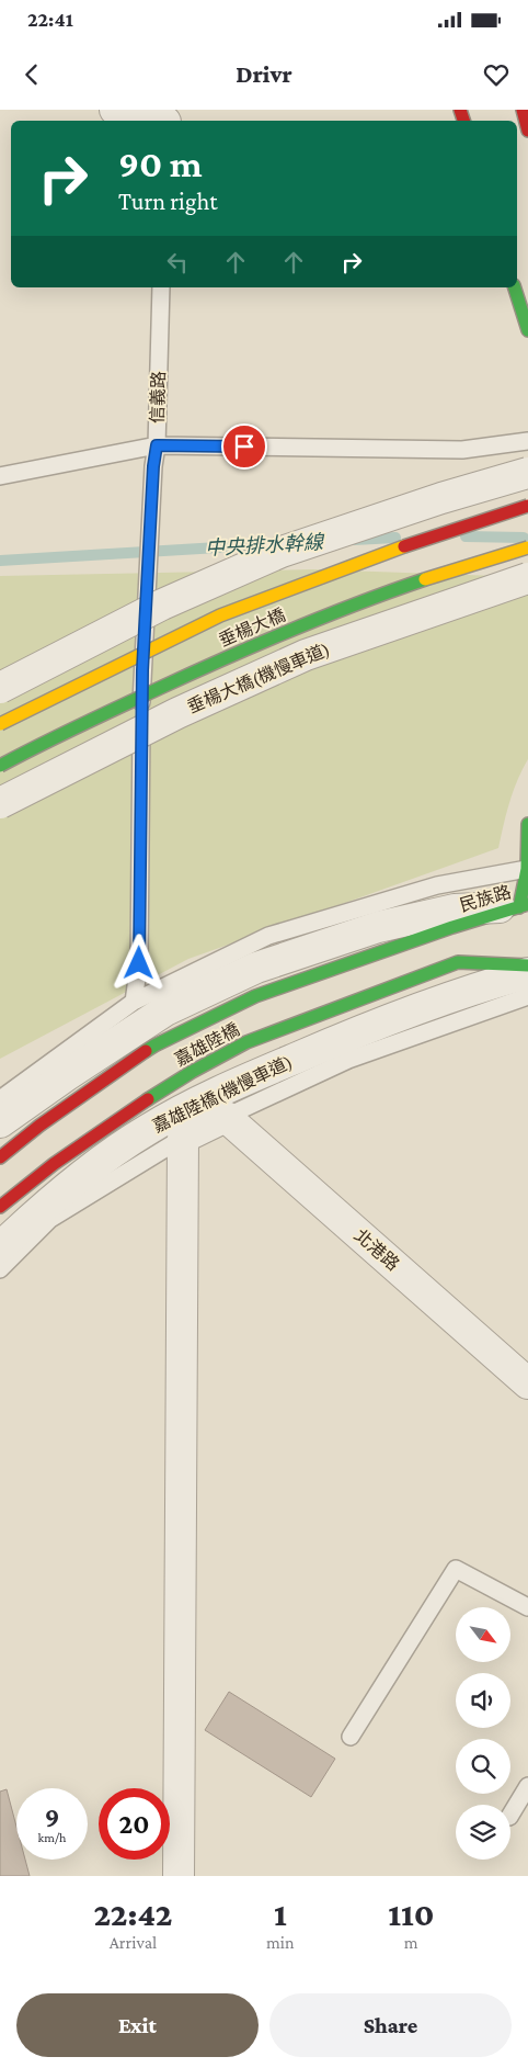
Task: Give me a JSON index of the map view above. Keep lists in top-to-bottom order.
{
  "streets": {
    "main road": ["垂楊大橋", "嘉雄陸橋"],
    "street": ["垂楊大橋(機慢車道)", "嘉雄陸橋(機慢車道)", "北港路"],
    "lane": ["信義路"]
  },
  "water": ["中央排水幹線"],
  "north": "bottom right",
  "page": {
    "status": "22:41",
    "header": "Drivr",
    "turn": ["90 m", "Turn right"],
    "speed": "9 km/h",
    "limit": "20",
    "eta": [
      "22:42",
      "Arrival",
      "1",
      "min",
      "110",
      "m"
    ],
    "buttons": ["Exit", "Share"]
  }
}
